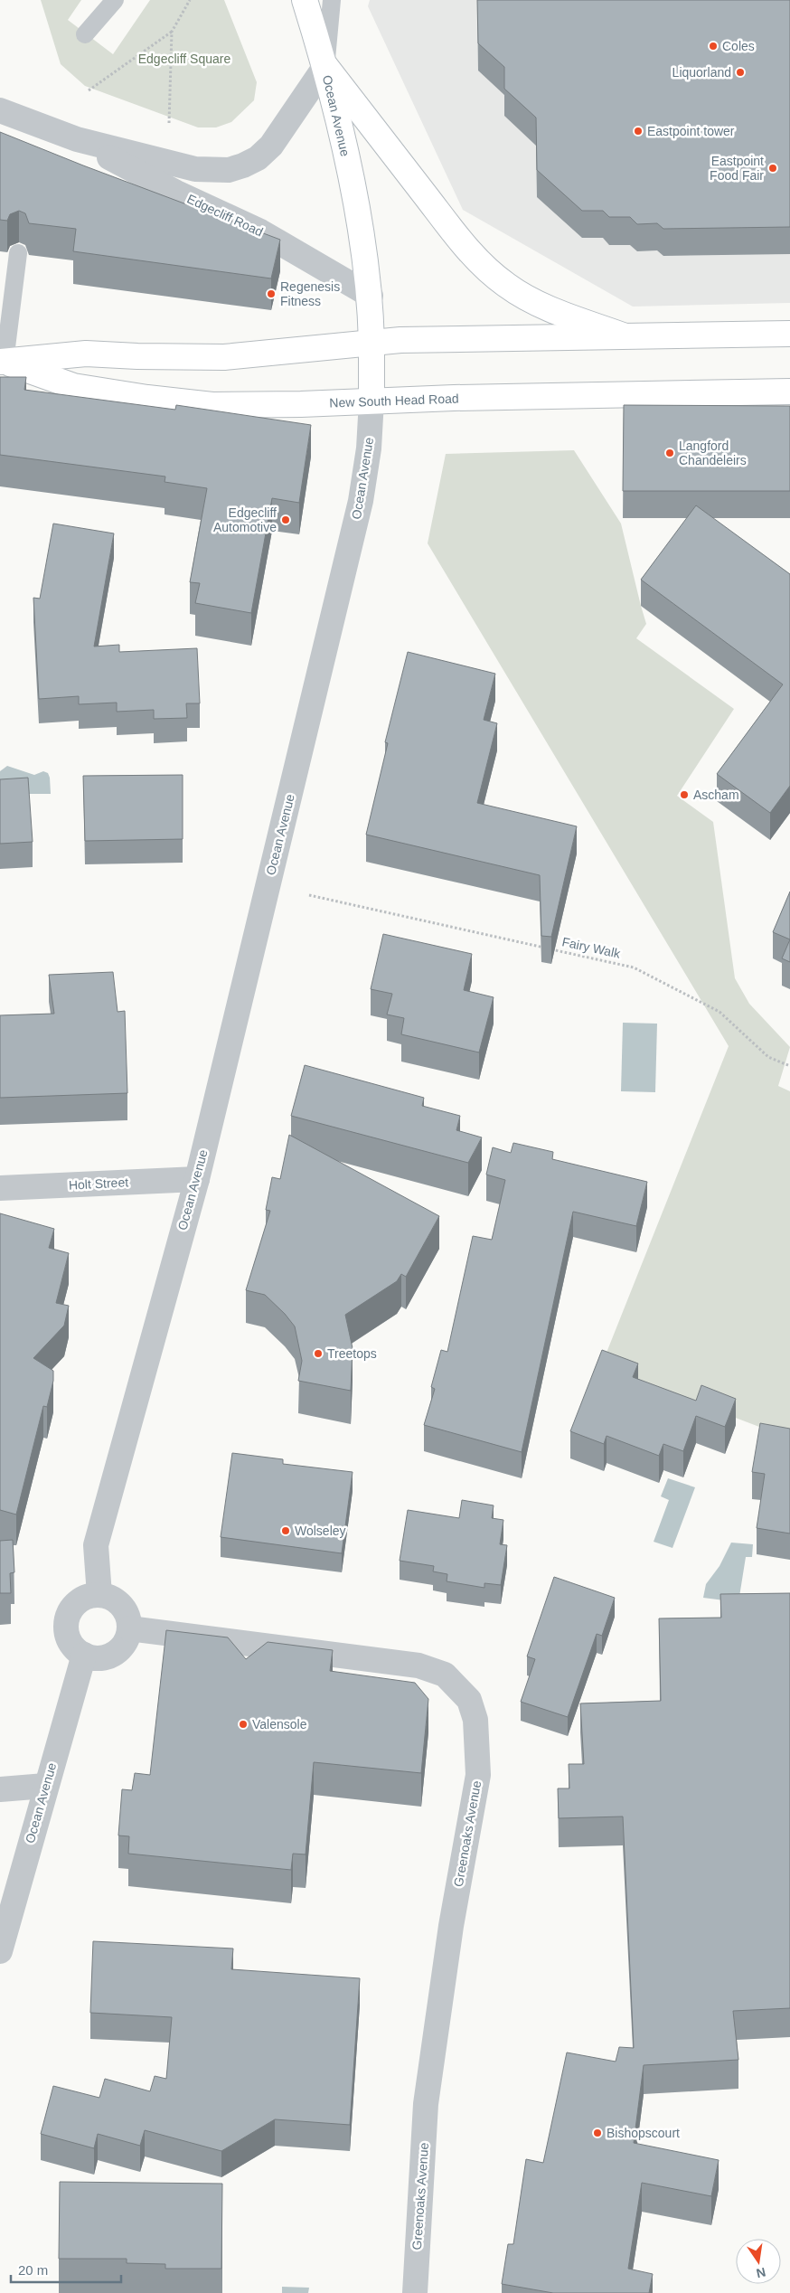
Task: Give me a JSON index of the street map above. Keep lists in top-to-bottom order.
{
  "streets": {
    "main road": ["Ocean Avenue", "New South Head Road"],
    "street": ["Edgecliff Road", "Holt Street", "Greenoaks Avenue"],
    "path": ["Fairy Walk"]
  },
  "crossings": [
    ["Ocean Avenue", "Edgecliff Road"],
    ["Ocean Avenue", "New South Head Road"],
    ["Ocean Avenue", "Holt Street"],
    ["Ocean Avenue", "Greenoaks Avenue"]
  ],
  "parks": ["Edgecliff Square"],
  "places": [
    "Coles",
    "Liquorland",
    "Eastpoint tower",
    "Eastpoint Food Fair",
    "Regenesis Fitness",
    "Langford Chandeleirs",
    "Edgecliff Automotive",
    "Ascham",
    "Treetops",
    "Wolseley",
    "Valensole",
    "Bishopscourt"
  ],
  "scale_bar": "20 m",
  "north": "bottom"
}
